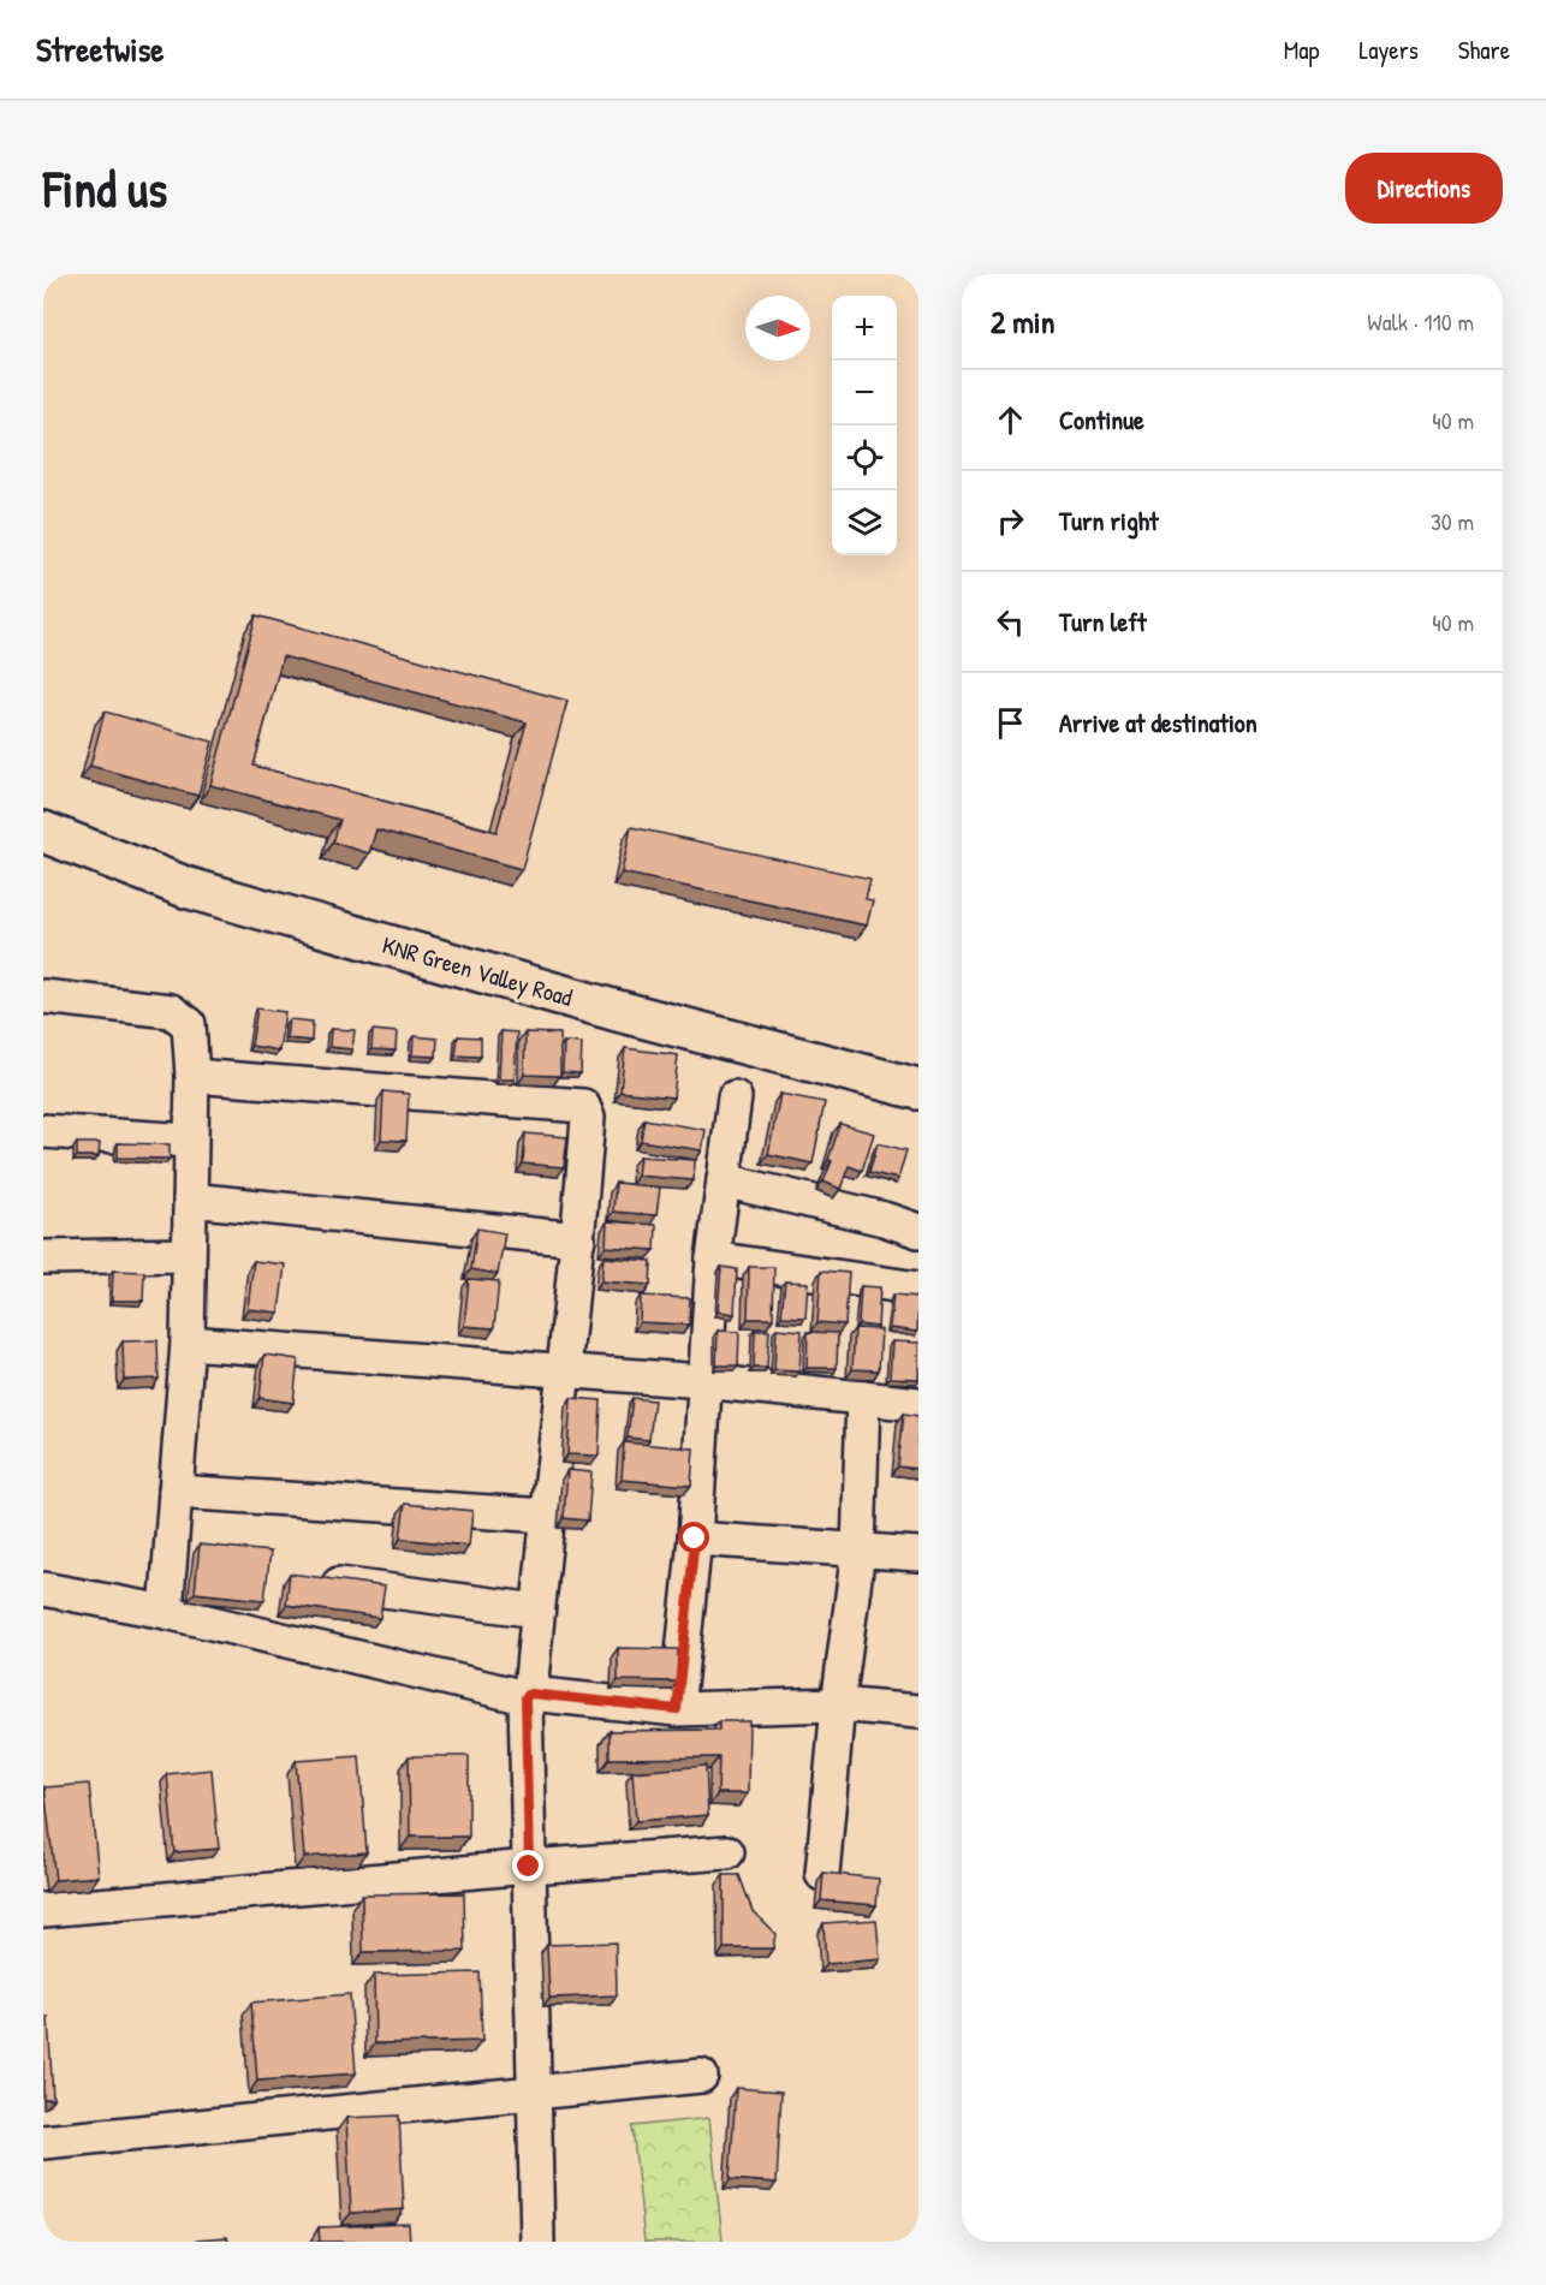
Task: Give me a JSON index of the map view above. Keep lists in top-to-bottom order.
{
  "streets": {
    "street": ["KNR Green Valley Road"]
  },
  "north": "right",
  "page": {
    "header": "Streetwise",
    "nav": ["Map", "Layers", "Share"],
    "buttons": "Directions",
    "title": "Find us",
    "heading": ["2 min", "Walk · 110 m"],
    "map_buttons": ["+", "−"],
    "list": [
      ["Continue", "40 m"],
      ["Turn right", "30 m"],
      ["Turn left", "40 m"],
      "Arrive at destination"
    ]
  }
}
